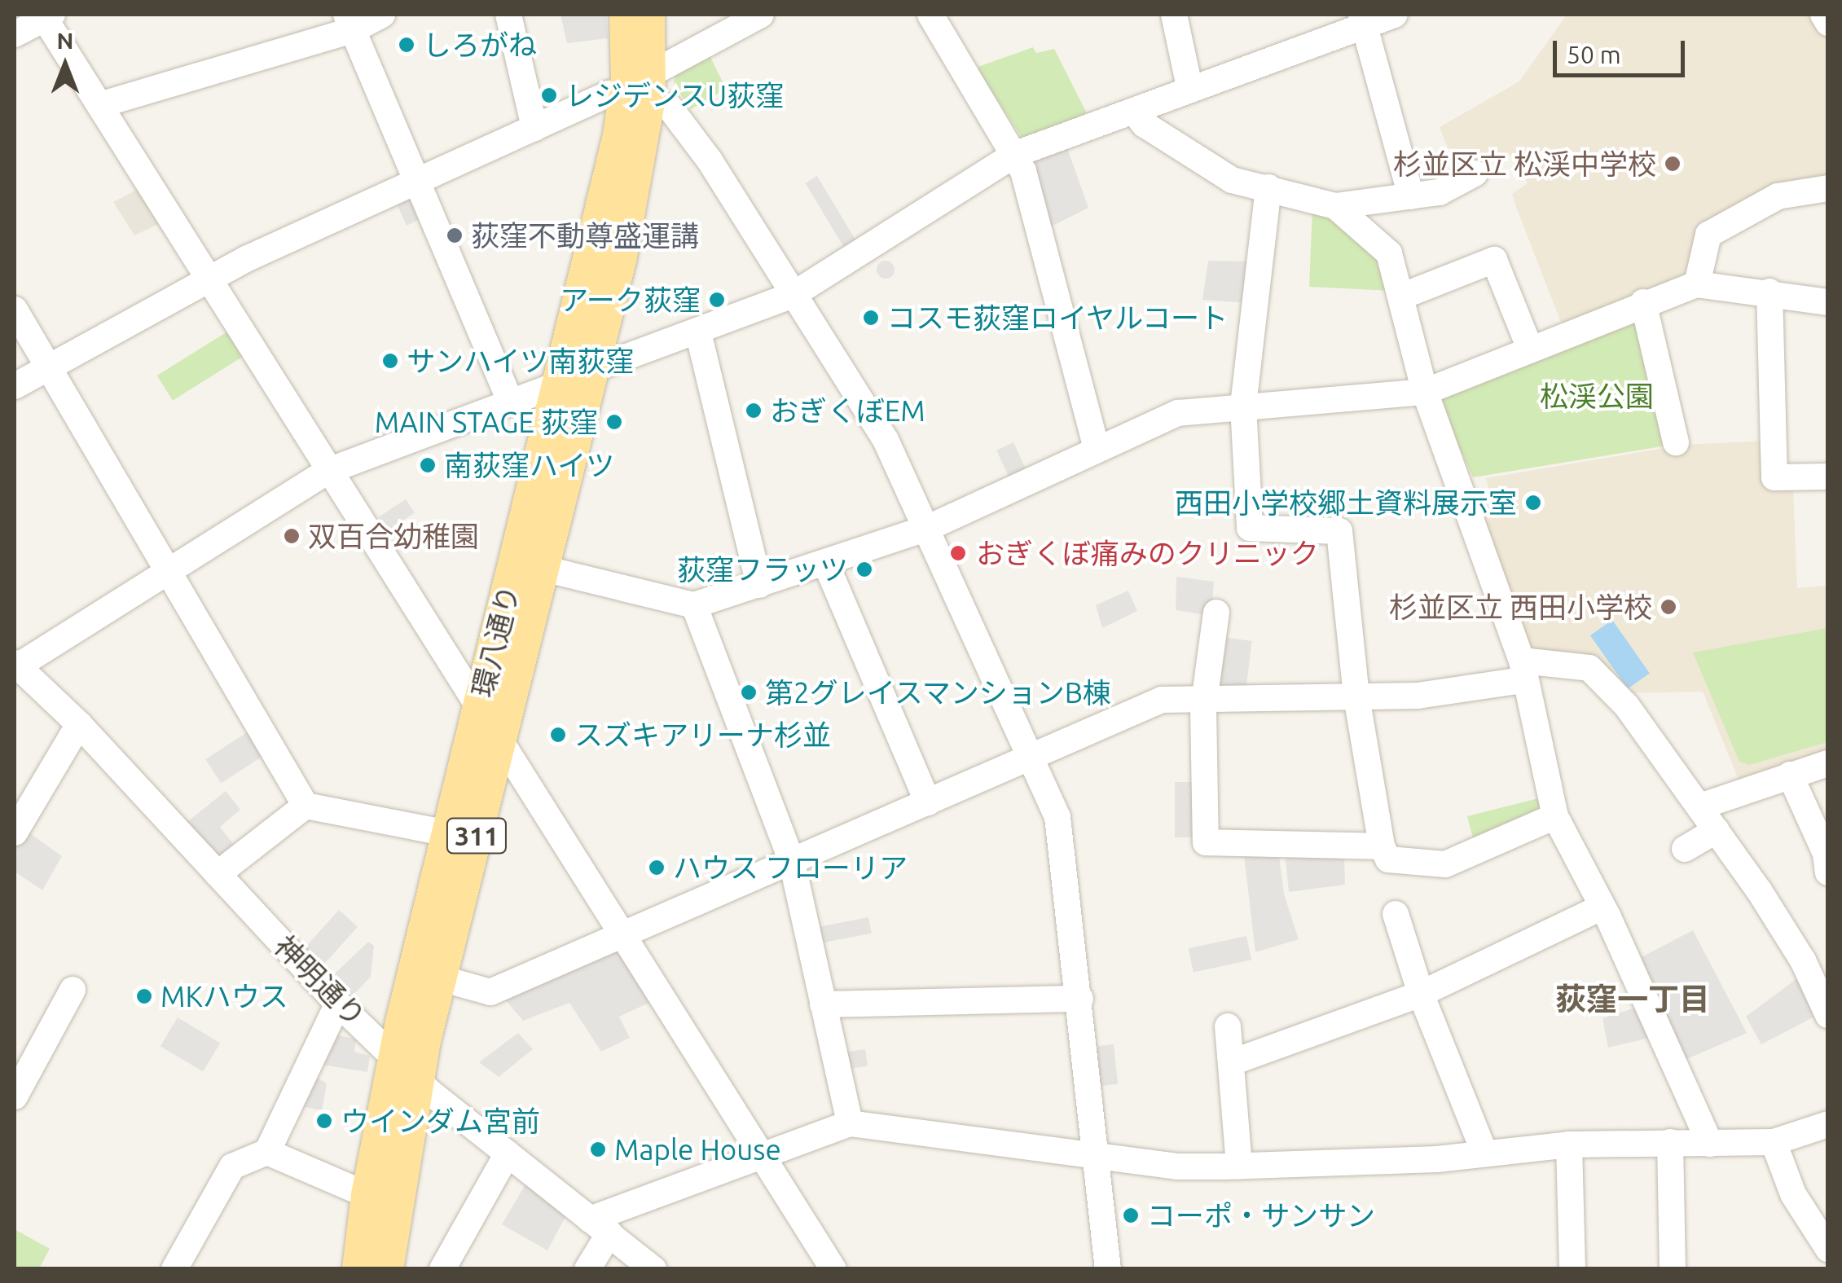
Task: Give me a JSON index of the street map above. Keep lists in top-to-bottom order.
{
  "streets": {
    "main road": ["環八通り", "311"],
    "street": ["神明通り"]
  },
  "crossings": [
    ["環八通り", "神明通り"]
  ],
  "districts": ["荻窪一丁目"],
  "parks": ["松渓公園"],
  "places": [
    "しろがね",
    "レジデンスU荻窪",
    "杉並区立 松渓中学校",
    "荻窪不動尊盛運講",
    "アーク荻窪",
    "コスモ荻窪ロイヤルコート",
    "サンハイツ南荻窪",
    "おぎくぼEM",
    "MAIN STAGE 荻窪",
    "南荻窪ハイツ",
    "西田小学校郷土資料展示室",
    "双百合幼稚園",
    "おぎくぼ痛みのクリニック",
    "荻窪フラッツ",
    "杉並区立 西田小学校",
    "第2グレイスマンションB棟",
    "スズキアリーナ杉並",
    "ハウス フローリア",
    "MKハウス",
    "ウインダム宮前",
    "Maple House",
    "コーポ・サンサン"
  ],
  "scale_bar": "50 m",
  "north": "top"
}
